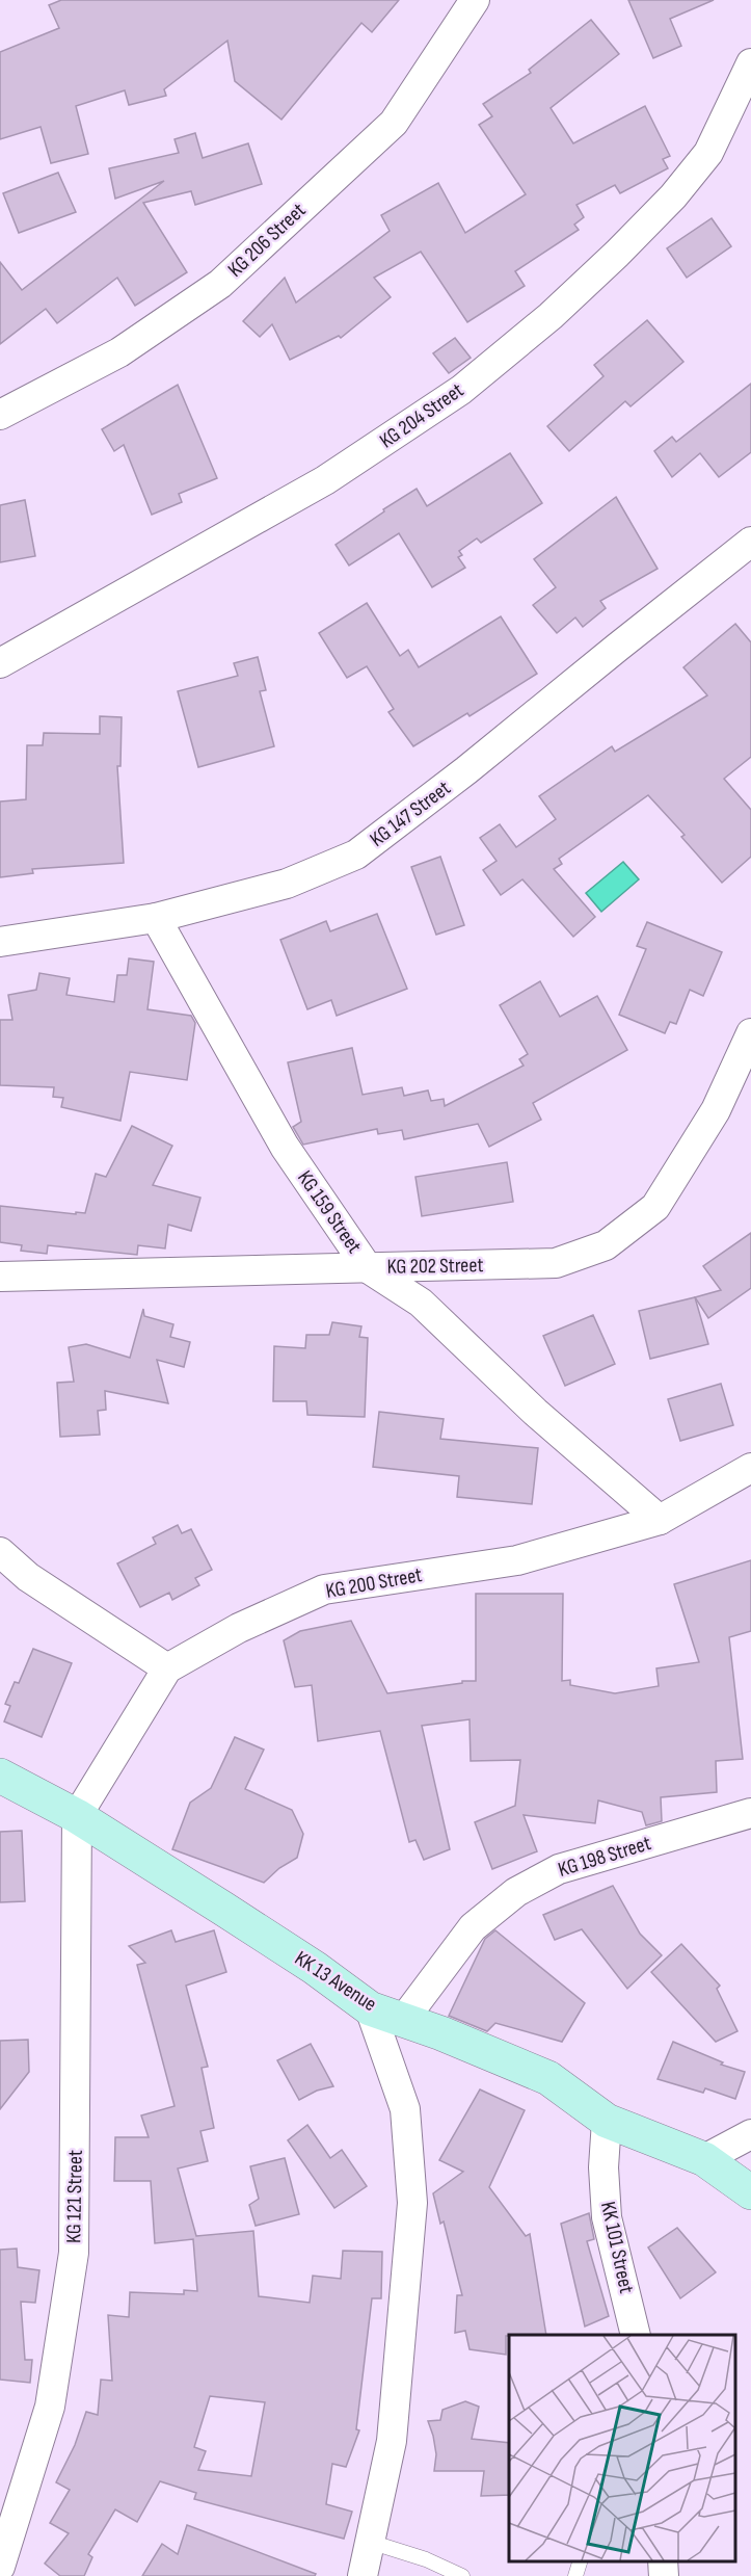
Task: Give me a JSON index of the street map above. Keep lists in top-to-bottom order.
{
  "streets": {
    "main road": ["KK 13 Avenue"],
    "street": [
      "KG 206 Street",
      "KG 204 Street",
      "KG 147 Street",
      "KG 159 Street",
      "KG 202 Street",
      "KG 200 Street",
      "KG 198 Street",
      "KG 121 Street",
      "KK 101 Street"
    ]
  },
  "crossings": [
    ["KG 147 Street", "KG 159 Street"],
    ["KG 159 Street", "KG 202 Street"],
    ["KG 159 Street", "KG 200 Street"],
    ["KG 200 Street", "KK 13 Avenue"],
    ["KG 200 Street", "KG 121 Street"],
    ["KG 198 Street", "KK 13 Avenue"],
    ["KK 13 Avenue", "KG 121 Street"],
    ["KK 13 Avenue", "KK 101 Street"]
  ]
}
